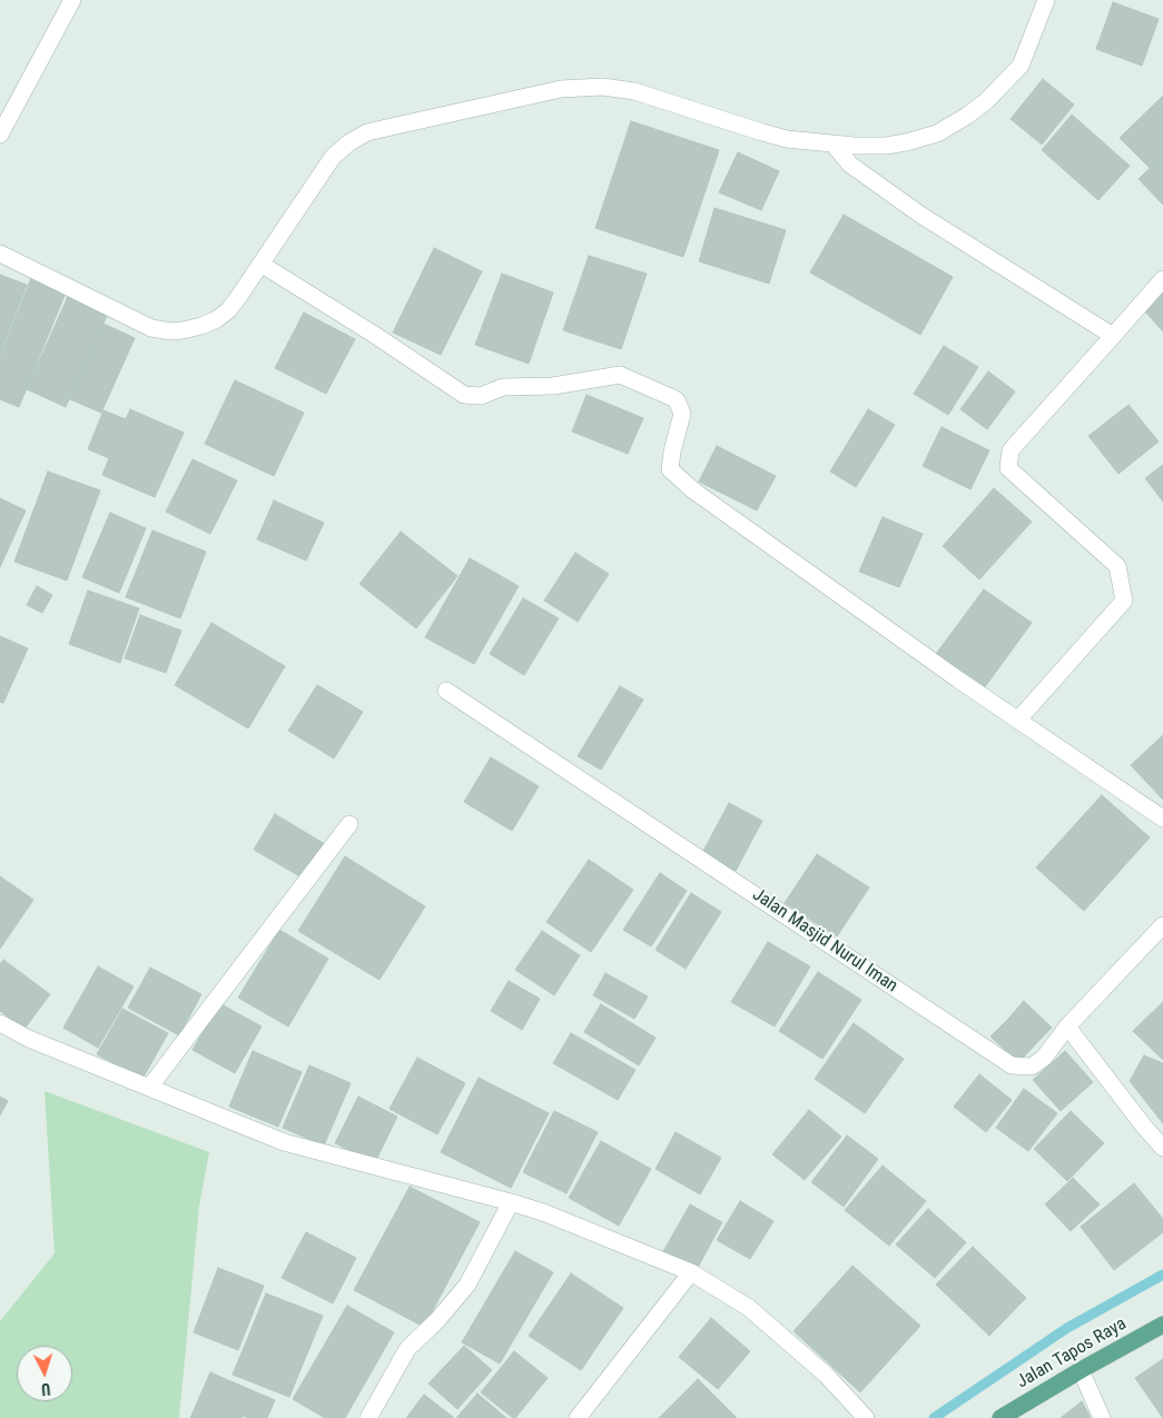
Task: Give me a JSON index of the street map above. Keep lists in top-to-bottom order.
{
  "streets": {
    "main road": ["Jalan Tapos Raya"],
    "street": ["Jalan Masjid Nurul Iman"]
  },
  "north": "bottom"
}
